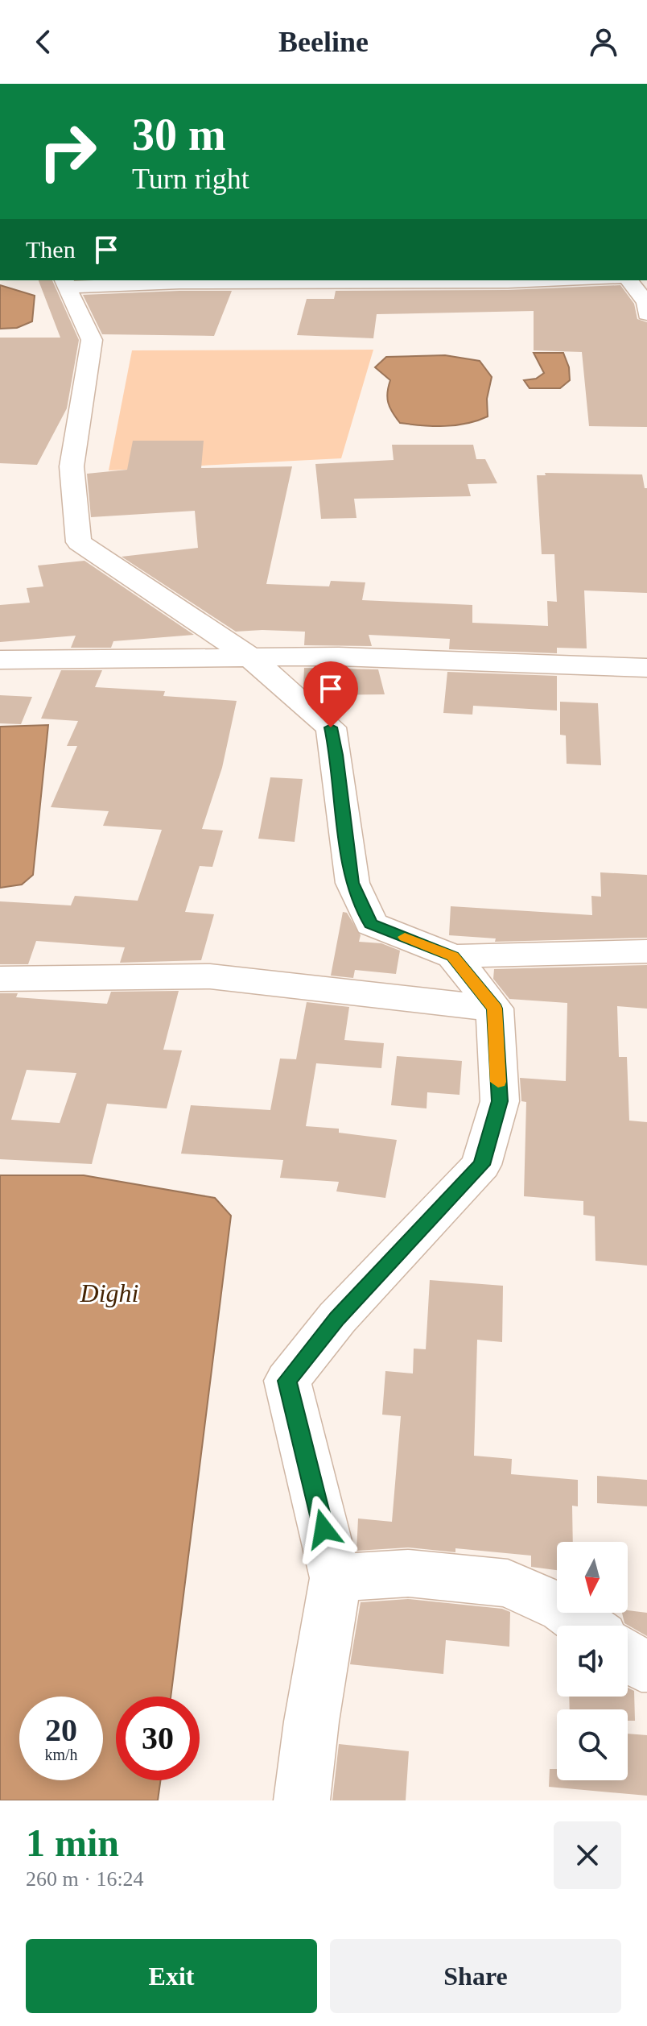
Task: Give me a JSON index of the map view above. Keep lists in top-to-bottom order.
{
  "water": ["Dighi"],
  "north": "bottom",
  "page": {
    "header": "Beeline",
    "turn": ["30 m", "Turn right"],
    "then": "Then",
    "speed": "20 km/h",
    "limit": "30",
    "heading": ["1 min", "260 m · 16:24"],
    "buttons": ["Exit", "Share"]
  }
}
